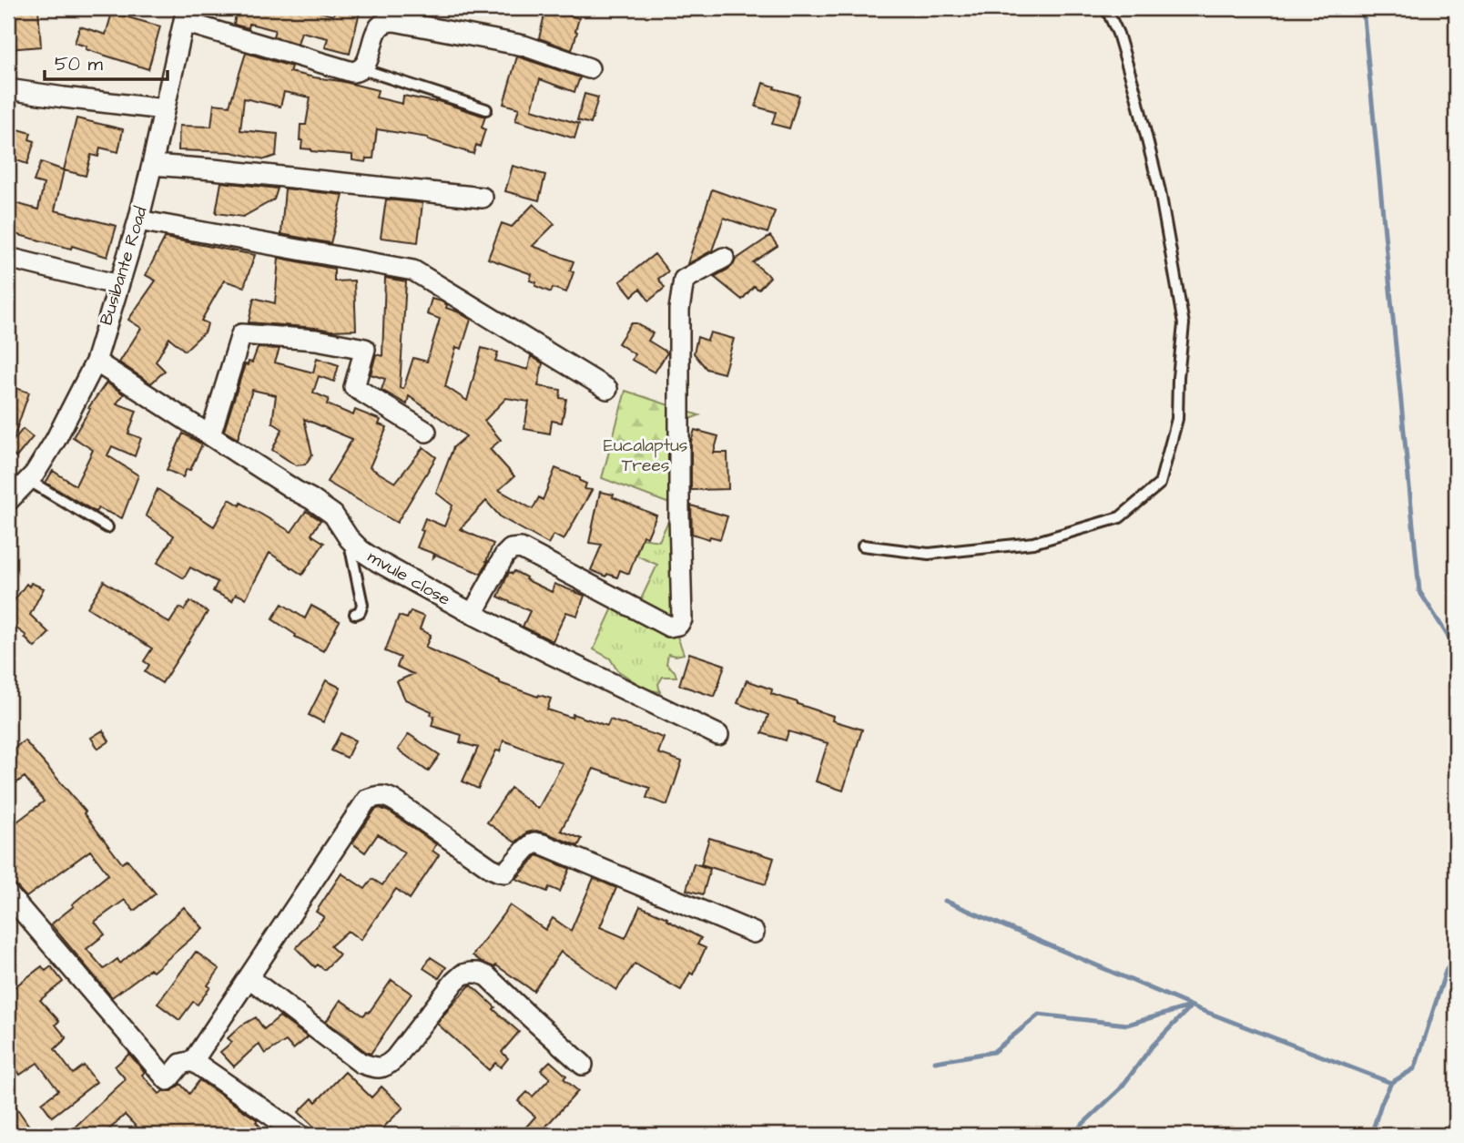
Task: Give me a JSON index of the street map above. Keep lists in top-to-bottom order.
{
  "streets": {
    "street": ["Busibante Road", "mvule close"]
  },
  "crossings": [
    ["Busibante Road", "mvule close"]
  ],
  "parks": ["Eucalaptus Trees"],
  "scale_bar": "50 m"
}
